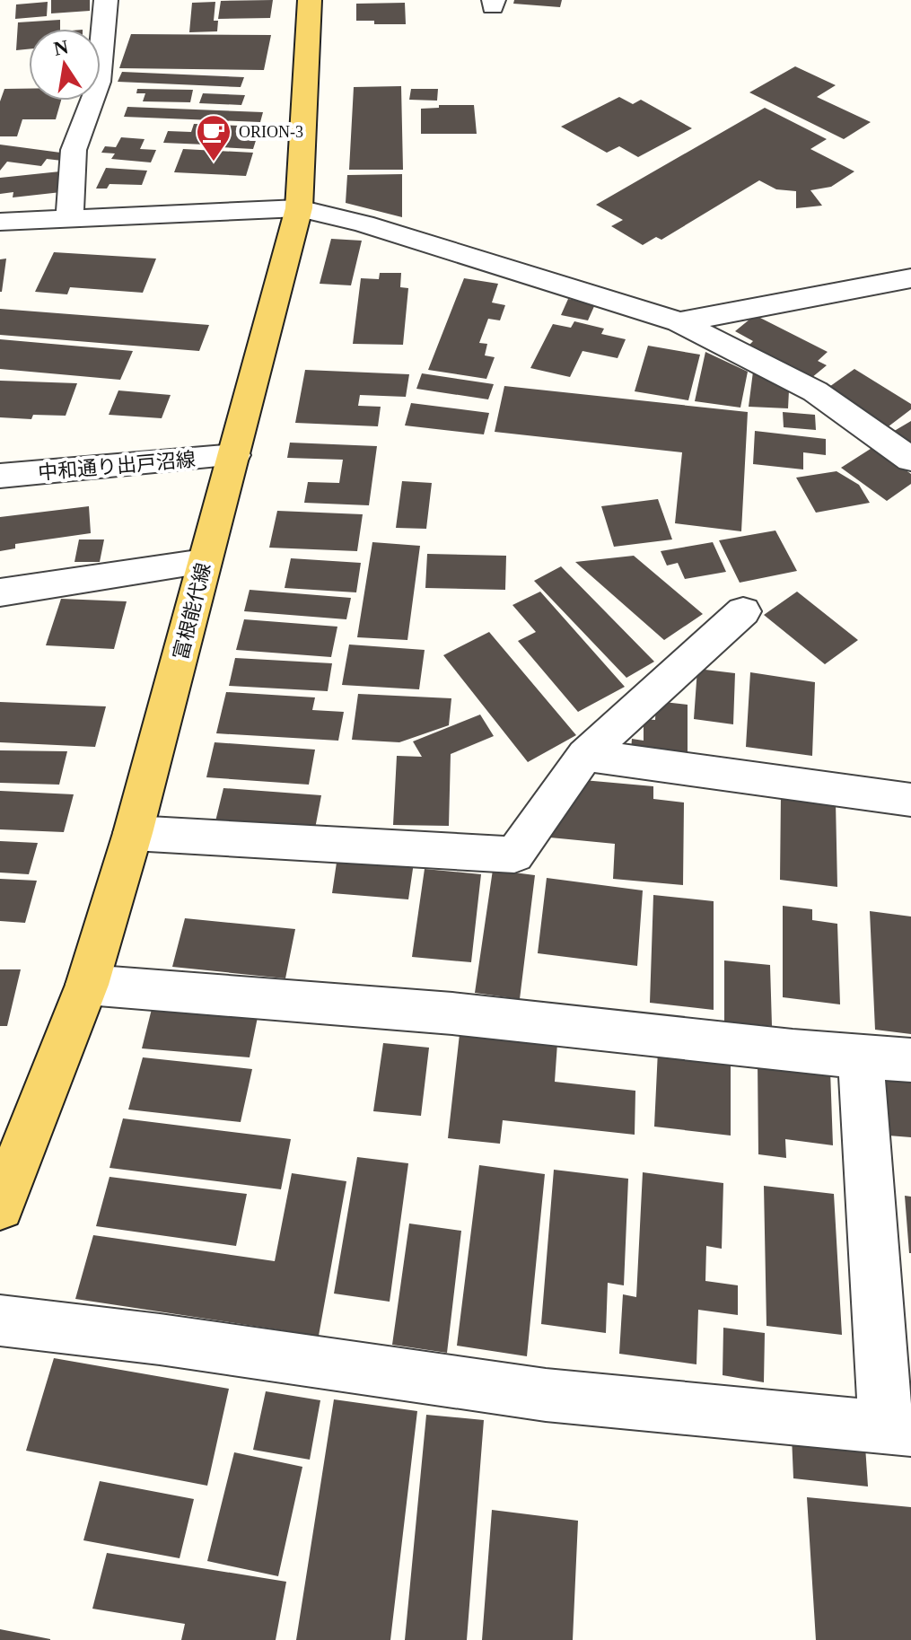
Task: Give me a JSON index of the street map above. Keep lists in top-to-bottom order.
{
  "streets": {
    "main road": ["富根能代線"],
    "street": ["中和通り出戸沼線"]
  },
  "crossings": [
    ["中和通り出戸沼線", "富根能代線"]
  ],
  "places": {
    "cafe": ["ORION-3"]
  },
  "north": "top"
}
